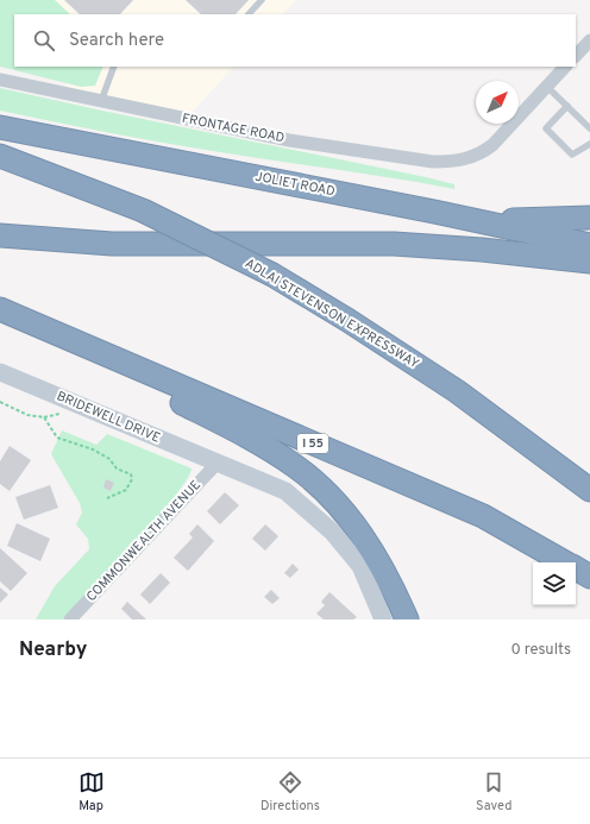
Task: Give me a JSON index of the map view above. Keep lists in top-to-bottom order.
{
  "streets": {
    "highway": ["JOLIET ROAD", "ADLAI STEVENSON EXPRESSWAY", "I 55"],
    "street": ["FRONTAGE ROAD", "BRIDEWELL DRIVE", "COMMONWEALTH AVENUE"]
  },
  "crossings": [
    ["BRIDEWELL DRIVE", "COMMONWEALTH AVENUE"]
  ],
  "north": "top right",
  "page": {
    "search": "Search here",
    "heading": ["Nearby", "0 results"],
    "nav": ["Map", "Directions", "Saved"]
  }
}
